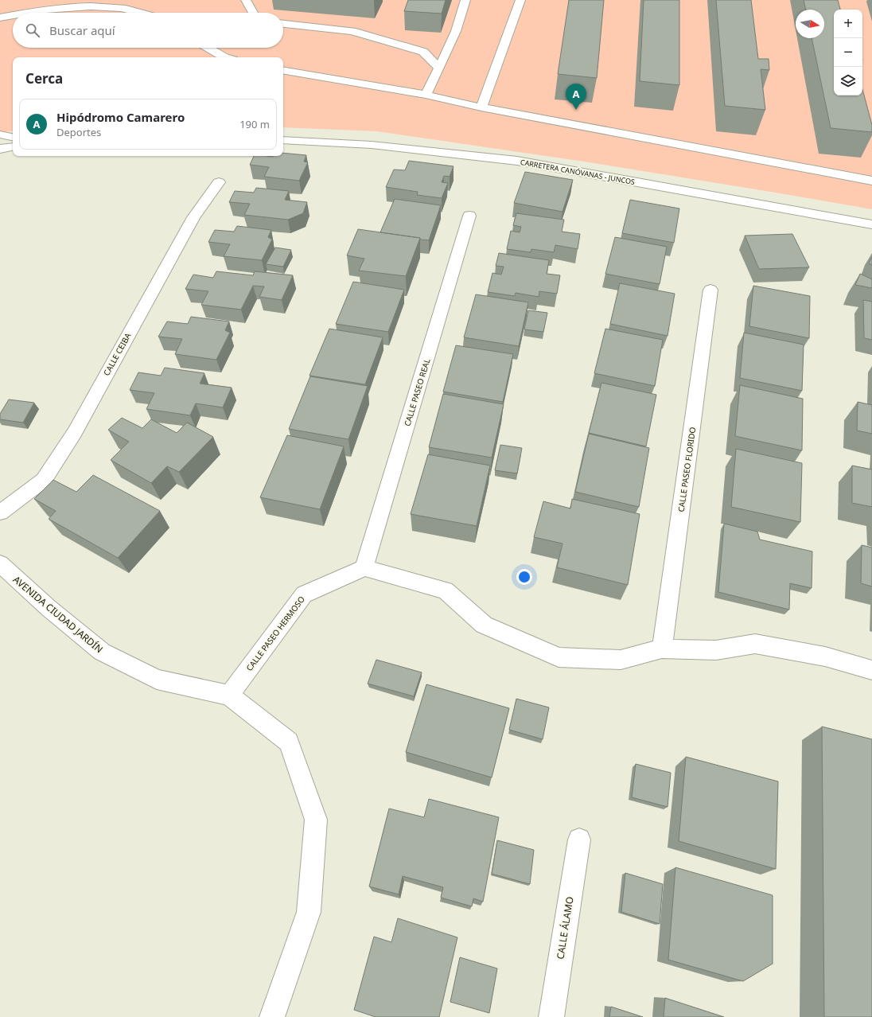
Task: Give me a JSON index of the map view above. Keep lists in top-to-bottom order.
{
  "streets": {
    "street": [
      "CARRETERA CANÓVANAS - JUNCOS",
      "CALLE CEIBA",
      "CALLE PASEO REAL",
      "CALLE PASEO FLORIDO",
      "AVENIDA CIUDAD JARDÍN",
      "CALLE PASEO HERMOSO",
      "CALLE ÁLAMO"
    ]
  },
  "crossings": [
    ["CALLE PASEO REAL", "CALLE PASEO HERMOSO"],
    ["AVENIDA CIUDAD JARDÍN", "CALLE PASEO HERMOSO"]
  ],
  "north": "right",
  "page": {
    "map_buttons": ["+", "−"],
    "search": "Buscar aquí",
    "heading": "Cerca",
    "pins": "A",
    "list": [
      {
        "mark": "A",
        "name": "Hipódromo Camarero",
        "note": "Deportes",
        "value": "190 m"
      }
    ]
  }
}
